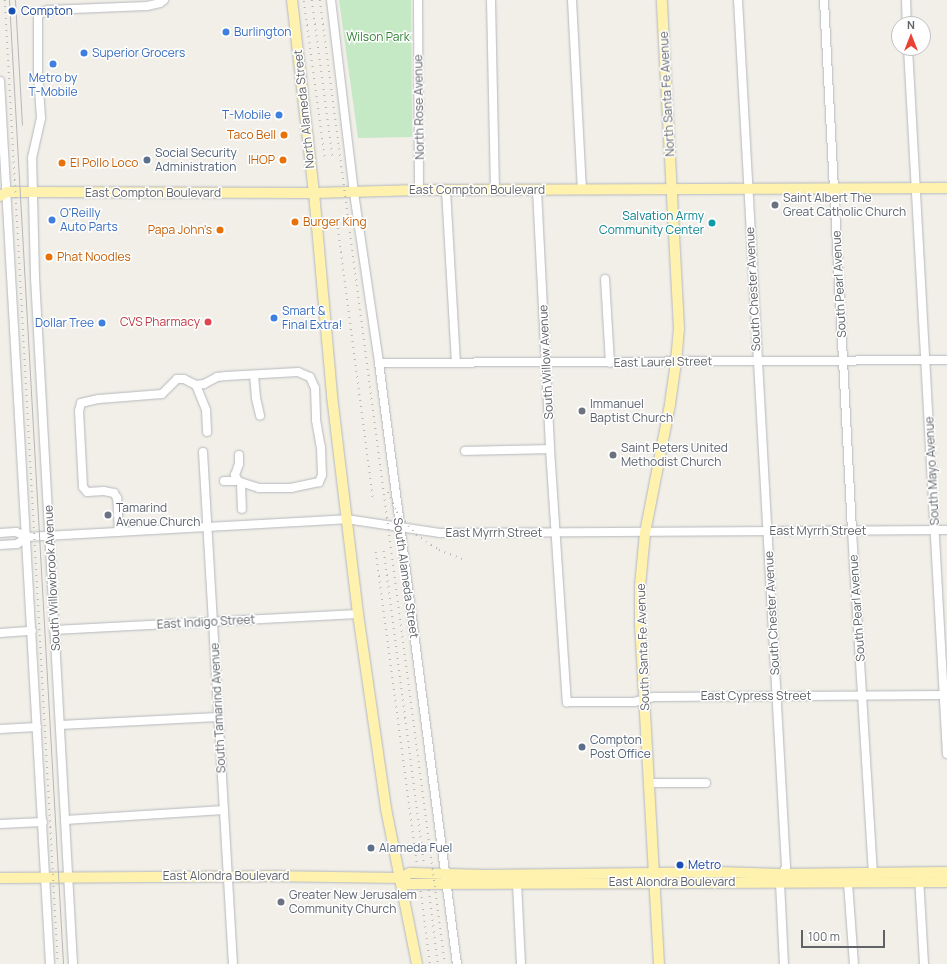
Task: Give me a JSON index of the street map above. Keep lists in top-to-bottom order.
{
  "streets": {
    "main road": [
      "North Santa Fe Avenue",
      "North Alameda Street",
      "East Compton Boulevard",
      "South Santa Fe Avenue",
      "East Alondra Boulevard"
    ],
    "street": [
      "North Rose Avenue",
      "South Pearl Avenue",
      "South Chester Avenue",
      "South Willow Avenue",
      "East Laurel Street",
      "South Mayo Avenue",
      "East Myrrh Street",
      "South Willowbrook Avenue",
      "South Alameda Street",
      "East Indigo Street",
      "East Cypress Street",
      "South Tamarind Avenue"
    ]
  },
  "crossings": [
    ["North Santa Fe Avenue", "East Compton Boulevard"],
    ["North Santa Fe Avenue", "South Santa Fe Avenue"],
    ["North Rose Avenue", "East Compton Boulevard"],
    ["North Alameda Street", "East Compton Boulevard"],
    ["East Compton Boulevard", "South Pearl Avenue"],
    ["East Compton Boulevard", "South Chester Avenue"],
    ["East Compton Boulevard", "South Willow Avenue"],
    ["East Compton Boulevard", "South Mayo Avenue"],
    ["East Compton Boulevard", "South Willowbrook Avenue"],
    ["East Compton Boulevard", "South Alameda Street"],
    ["East Compton Boulevard", "South Santa Fe Avenue"],
    ["South Pearl Avenue", "East Laurel Street"],
    ["South Pearl Avenue", "East Myrrh Street"],
    ["South Pearl Avenue", "East Cypress Street"],
    ["South Pearl Avenue", "East Alondra Boulevard"],
    ["South Chester Avenue", "East Laurel Street"],
    ["South Chester Avenue", "East Myrrh Street"],
    ["South Chester Avenue", "East Cypress Street"],
    ["South Chester Avenue", "East Alondra Boulevard"],
    ["South Willow Avenue", "East Laurel Street"],
    ["South Willow Avenue", "East Myrrh Street"],
    ["South Willow Avenue", "East Cypress Street"],
    ["East Laurel Street", "South Mayo Avenue"],
    ["East Laurel Street", "South Alameda Street"],
    ["East Laurel Street", "South Santa Fe Avenue"],
    ["South Mayo Avenue", "East Myrrh Street"],
    ["South Mayo Avenue", "East Cypress Street"],
    ["East Myrrh Street", "South Willowbrook Avenue"],
    ["East Myrrh Street", "South Alameda Street"],
    ["East Myrrh Street", "South Santa Fe Avenue"],
    ["East Myrrh Street", "South Tamarind Avenue"],
    ["South Willowbrook Avenue", "East Indigo Street"],
    ["South Willowbrook Avenue", "East Alondra Boulevard"],
    ["South Alameda Street", "East Alondra Boulevard"],
    ["East Indigo Street", "South Tamarind Avenue"],
    ["South Santa Fe Avenue", "East Cypress Street"],
    ["South Santa Fe Avenue", "East Alondra Boulevard"],
    ["South Tamarind Avenue", "East Alondra Boulevard"]
  ],
  "parks": ["Wilson Park"],
  "places": [
    "Compton",
    "Burlington",
    "Superior Grocers",
    "Metro by T-Mobile",
    "T-Mobile",
    "Taco Bell",
    "Social Security Administration",
    "IHOP",
    "El Pollo Loco",
    "Saint Albert The Great Catholic Church",
    "O'Reilly Auto Parts",
    "Burger King",
    "Salvation Army Community Center",
    "Papa John's",
    "Phat Noodles",
    "Smart & Final Extra!",
    "CVS Pharmacy",
    "Dollar Tree",
    "Immanuel Baptist Church",
    "Saint Peters United Methodist Church",
    "Tamarind Avenue Church",
    "Compton Post Office",
    "Alameda Fuel",
    "Metro",
    "Greater New Jerusalem Community Church"
  ],
  "scale_bar": "100 m",
  "north": "top"
}
